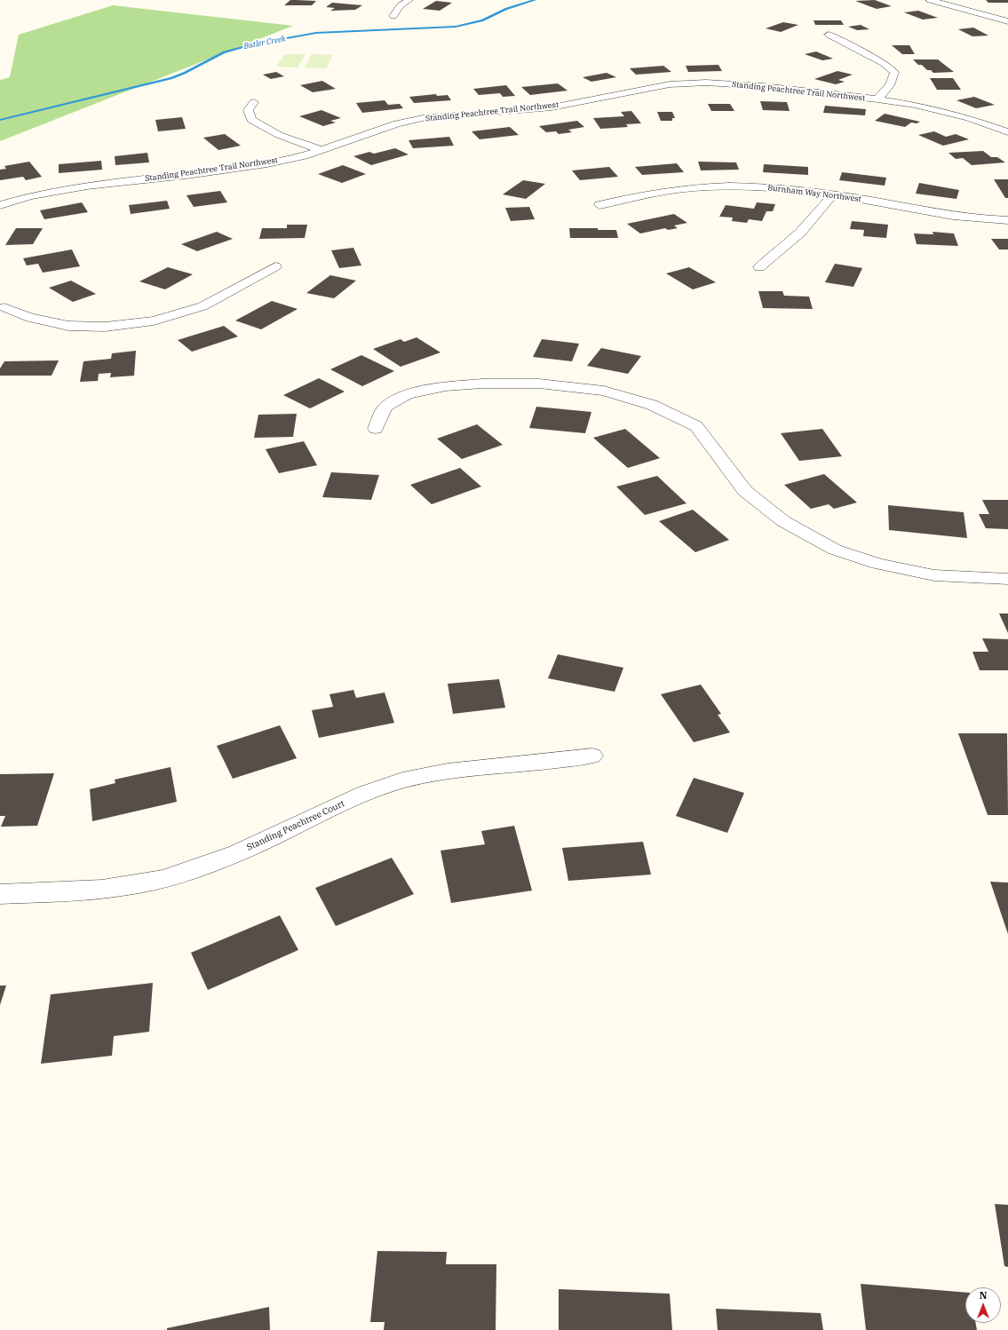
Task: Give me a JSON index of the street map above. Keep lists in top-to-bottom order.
{
  "streets": {
    "street": ["Standing Peachtree Trail Northwest", "Burnham Way Northwest", "Standing Peachtree Court"]
  },
  "water": ["Butler Creek"],
  "north": "top"
}
